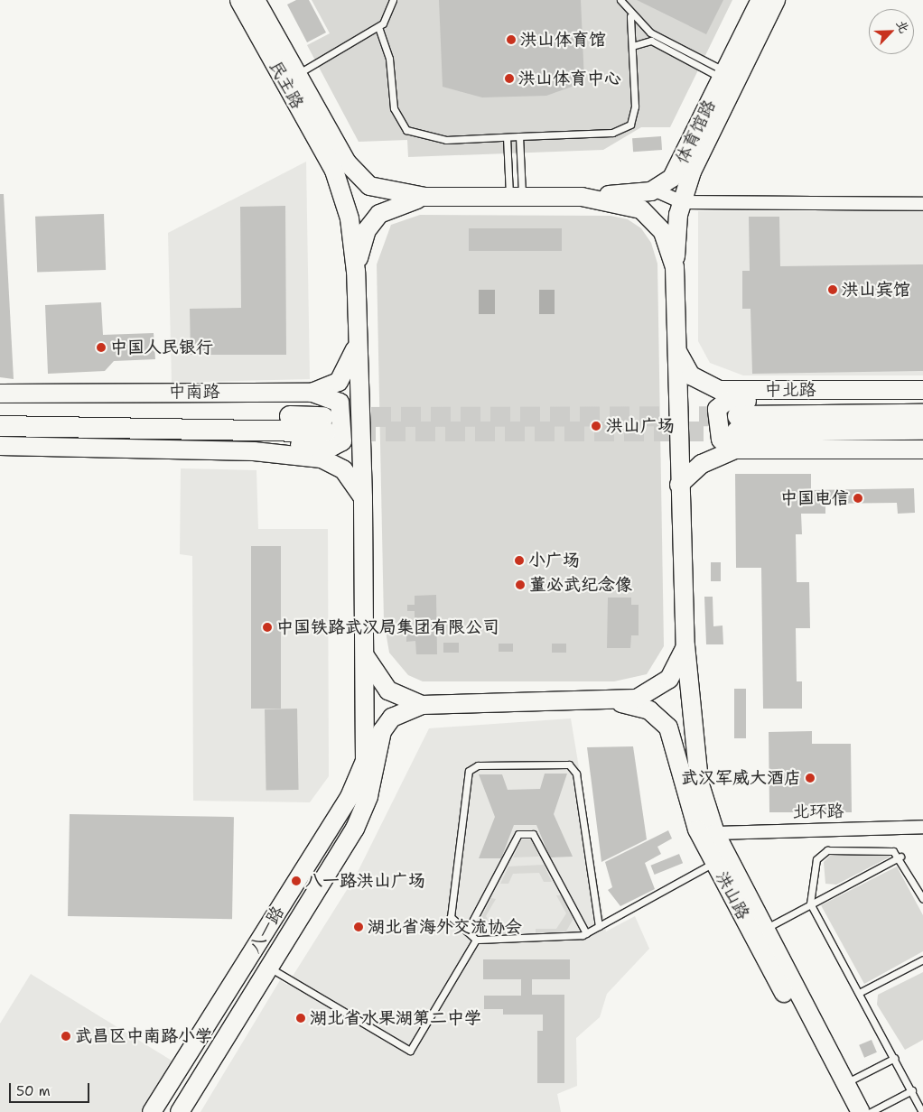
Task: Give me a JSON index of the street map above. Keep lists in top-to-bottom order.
{
  "streets": {
    "main road": [
      "民主路",
      "体育馆路",
      "中北路",
      "中南路",
      "洪山路",
      "八一路"
    ],
    "street": ["北环路"]
  },
  "crossings": [
    ["体育馆路", "洪山路"],
    ["中北路", "洪山路"],
    ["中南路", "八一路"],
    ["北环路", "洪山路"]
  ],
  "places": [
    "洪山体育馆",
    "洪山体育中心",
    "洪山宾馆",
    "中国人民银行",
    "洪山广场",
    "中国电信",
    "小广场",
    "董必武纪念像",
    "中国铁路武汉局集团有限公司",
    "武汉军威大酒店",
    "八一路洪山广场",
    "湖北省海外交流协会",
    "湖北省水果湖第二中学",
    "武昌区中南路小学"
  ],
  "scale_bar": "50 m",
  "north": "top right"
}
